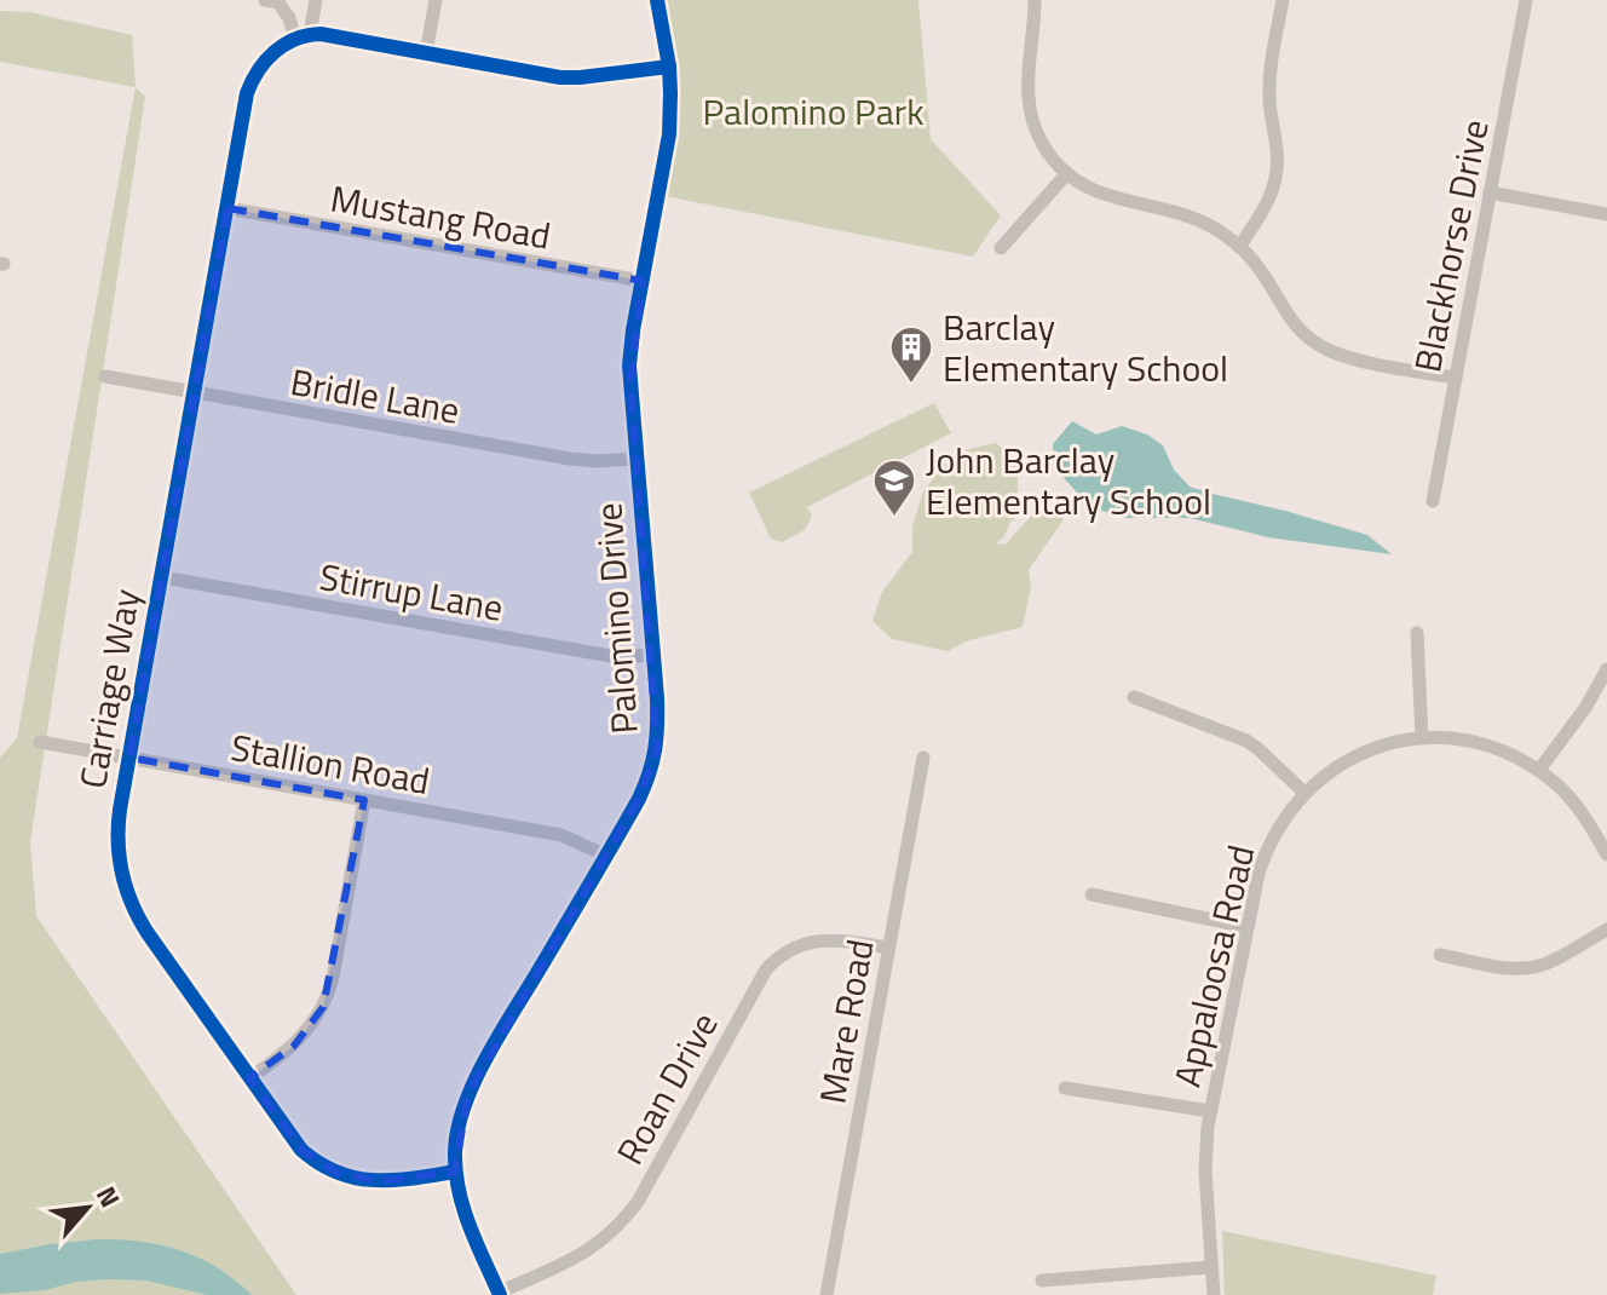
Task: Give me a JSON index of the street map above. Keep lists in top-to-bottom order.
{
  "streets": {
    "street": [
      "Mustang Road",
      "Blackhorse Drive",
      "Bridle Lane",
      "Stirrup Lane",
      "Palomino Drive",
      "Carriage Way",
      "Stallion Road",
      "Appaloosa Road",
      "Mare Road",
      "Roan Drive"
    ]
  },
  "crossings": [
    ["Mustang Road", "Palomino Drive"],
    ["Mustang Road", "Carriage Way"],
    ["Bridle Lane", "Palomino Drive"],
    ["Bridle Lane", "Carriage Way"],
    ["Stirrup Lane", "Palomino Drive"],
    ["Stirrup Lane", "Carriage Way"],
    ["Palomino Drive", "Carriage Way"],
    ["Palomino Drive", "Stallion Road"],
    ["Palomino Drive", "Roan Drive"],
    ["Carriage Way", "Stallion Road"],
    ["Mare Road", "Roan Drive"]
  ],
  "parks": ["Palomino Park"],
  "places": {
    "building": ["Barclay Elementary School"],
    "school or university": ["John Barclay Elementary School"]
  },
  "north": "top right"
}
